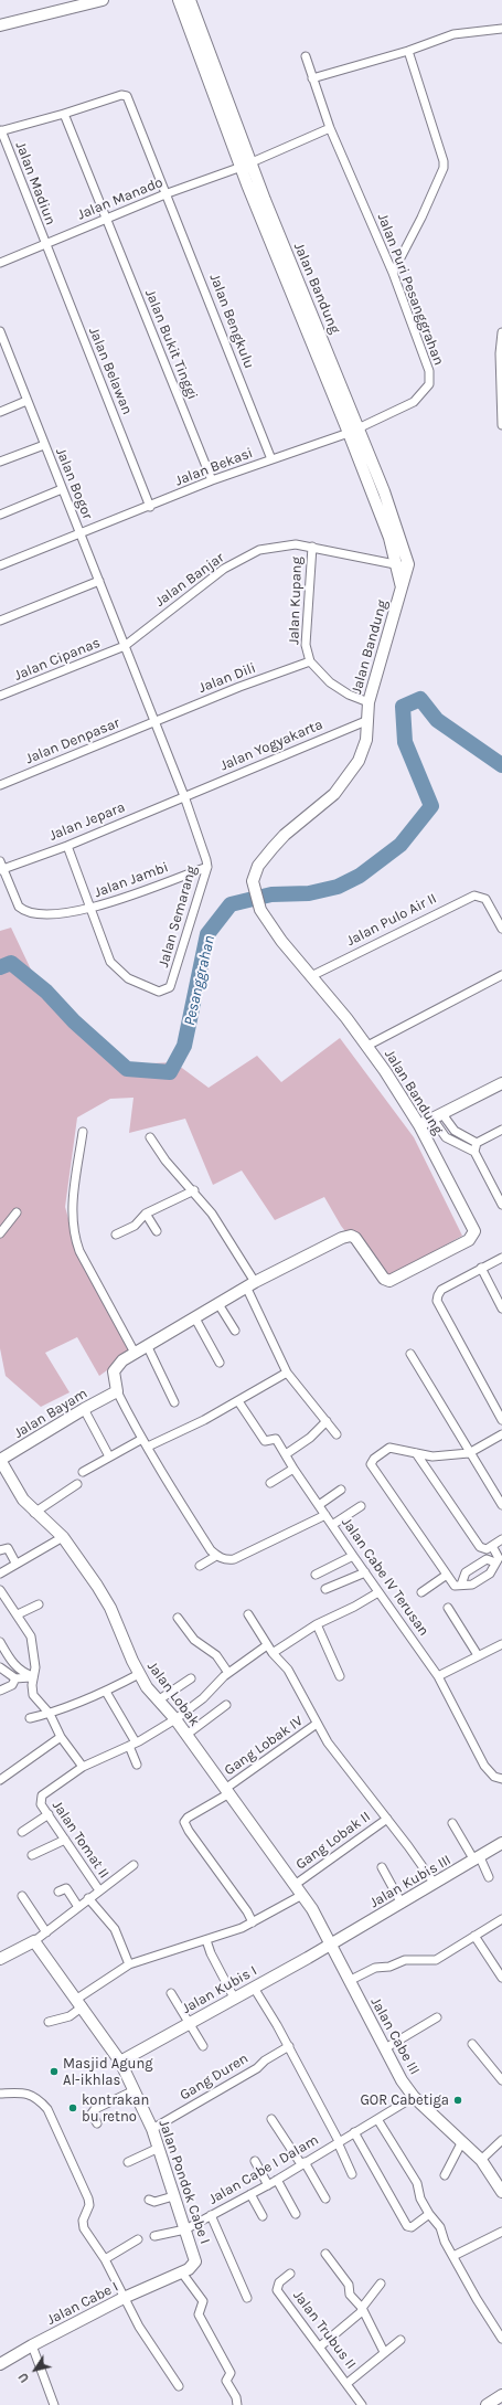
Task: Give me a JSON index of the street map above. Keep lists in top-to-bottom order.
{
  "streets": {
    "street": [
      "Jalan Madiun",
      "Jalan Manado",
      "Jalan Bandung",
      "Jalan Puri Pesanggrahan",
      "Jalan Bengkulu",
      "Jalan Bukit Tinggi",
      "Jalan Belawan",
      "Jalan Bekasi",
      "Jalan Bogor",
      "Jalan Banjar",
      "Jalan Kupang",
      "Jalan Cipanas",
      "Jalan Dili",
      "Jalan Denpasar",
      "Jalan Yogyakarta",
      "Jalan Jepara",
      "Jalan Jambi",
      "Jalan Semarang",
      "Jalan Pulo Air II",
      "Jalan Bayam",
      "Jalan Cabe IV Terusan",
      "Jalan Lobak",
      "Gang Lobak IV",
      "Jalan Tomat II",
      "Gang Lobak II",
      "Jalan Kubis III",
      "Jalan Kubis I",
      "Jalan Cabe III",
      "Gang Duren",
      "Jalan Cabe I Dalam",
      "Jalan Pondok Cabe I",
      "Jalan Cabe I",
      "Jalan Trubus II"
    ]
  },
  "crossings": [
    ["Jalan Madiun", "Jalan Manado"],
    ["Jalan Madiun", "Jalan Belawan"],
    ["Jalan Manado", "Jalan Bandung"],
    ["Jalan Manado", "Jalan Bengkulu"],
    ["Jalan Manado", "Jalan Bukit Tinggi"],
    ["Jalan Manado", "Jalan Belawan"],
    ["Jalan Bandung", "Jalan Puri Pesanggrahan"],
    ["Jalan Bandung", "Jalan Bekasi"],
    ["Jalan Bandung", "Jalan Banjar"],
    ["Jalan Bandung", "Jalan Kupang"],
    ["Jalan Bandung", "Jalan Yogyakarta"],
    ["Jalan Bandung", "Jalan Pulo Air II"],
    ["Jalan Bandung", "Jalan Bayam"],
    ["Jalan Puri Pesanggrahan", "Jalan Bekasi"],
    ["Jalan Bengkulu", "Jalan Bukit Tinggi"],
    ["Jalan Bengkulu", "Jalan Bekasi"],
    ["Jalan Bukit Tinggi", "Jalan Bekasi"],
    ["Jalan Belawan", "Jalan Bekasi"],
    ["Jalan Bekasi", "Jalan Bogor"],
    ["Jalan Bogor", "Jalan Banjar"],
    ["Jalan Bogor", "Jalan Cipanas"],
    ["Jalan Bogor", "Jalan Semarang"],
    ["Jalan Banjar", "Jalan Kupang"],
    ["Jalan Banjar", "Jalan Cipanas"],
    ["Jalan Banjar", "Jalan Semarang"],
    ["Jalan Kupang", "Jalan Dili"],
    ["Jalan Cipanas", "Jalan Semarang"],
    ["Jalan Dili", "Jalan Denpasar"],
    ["Jalan Dili", "Jalan Semarang"],
    ["Jalan Denpasar", "Jalan Semarang"],
    ["Jalan Yogyakarta", "Jalan Jepara"],
    ["Jalan Yogyakarta", "Jalan Semarang"],
    ["Jalan Jepara", "Jalan Jambi"],
    ["Jalan Jepara", "Jalan Semarang"],
    ["Jalan Jambi", "Jalan Semarang"],
    ["Jalan Bayam", "Jalan Lobak"],
    ["Jalan Lobak", "Gang Lobak IV"],
    ["Jalan Lobak", "Jalan Tomat II"],
    ["Jalan Lobak", "Gang Lobak II"],
    ["Jalan Lobak", "Jalan Kubis III"],
    ["Jalan Lobak", "Jalan Kubis I"],
    ["Jalan Lobak", "Jalan Cabe III"],
    ["Jalan Tomat II", "Jalan Pondok Cabe I"],
    ["Jalan Kubis III", "Jalan Kubis I"],
    ["Jalan Kubis III", "Jalan Cabe III"],
    ["Jalan Kubis I", "Jalan Cabe III"],
    ["Jalan Kubis I", "Jalan Pondok Cabe I"],
    ["Jalan Cabe III", "Jalan Cabe I Dalam"],
    ["Gang Duren", "Jalan Pondok Cabe I"],
    ["Jalan Cabe I Dalam", "Jalan Pondok Cabe I"],
    ["Jalan Pondok Cabe I", "Jalan Cabe I"]
  ],
  "water": ["Pesanggrahan"],
  "places": ["Masjid Agung Al-ikhlas", "GOR Cabetiga", "kontrakan bu retno"],
  "north": "bottom left"
}
